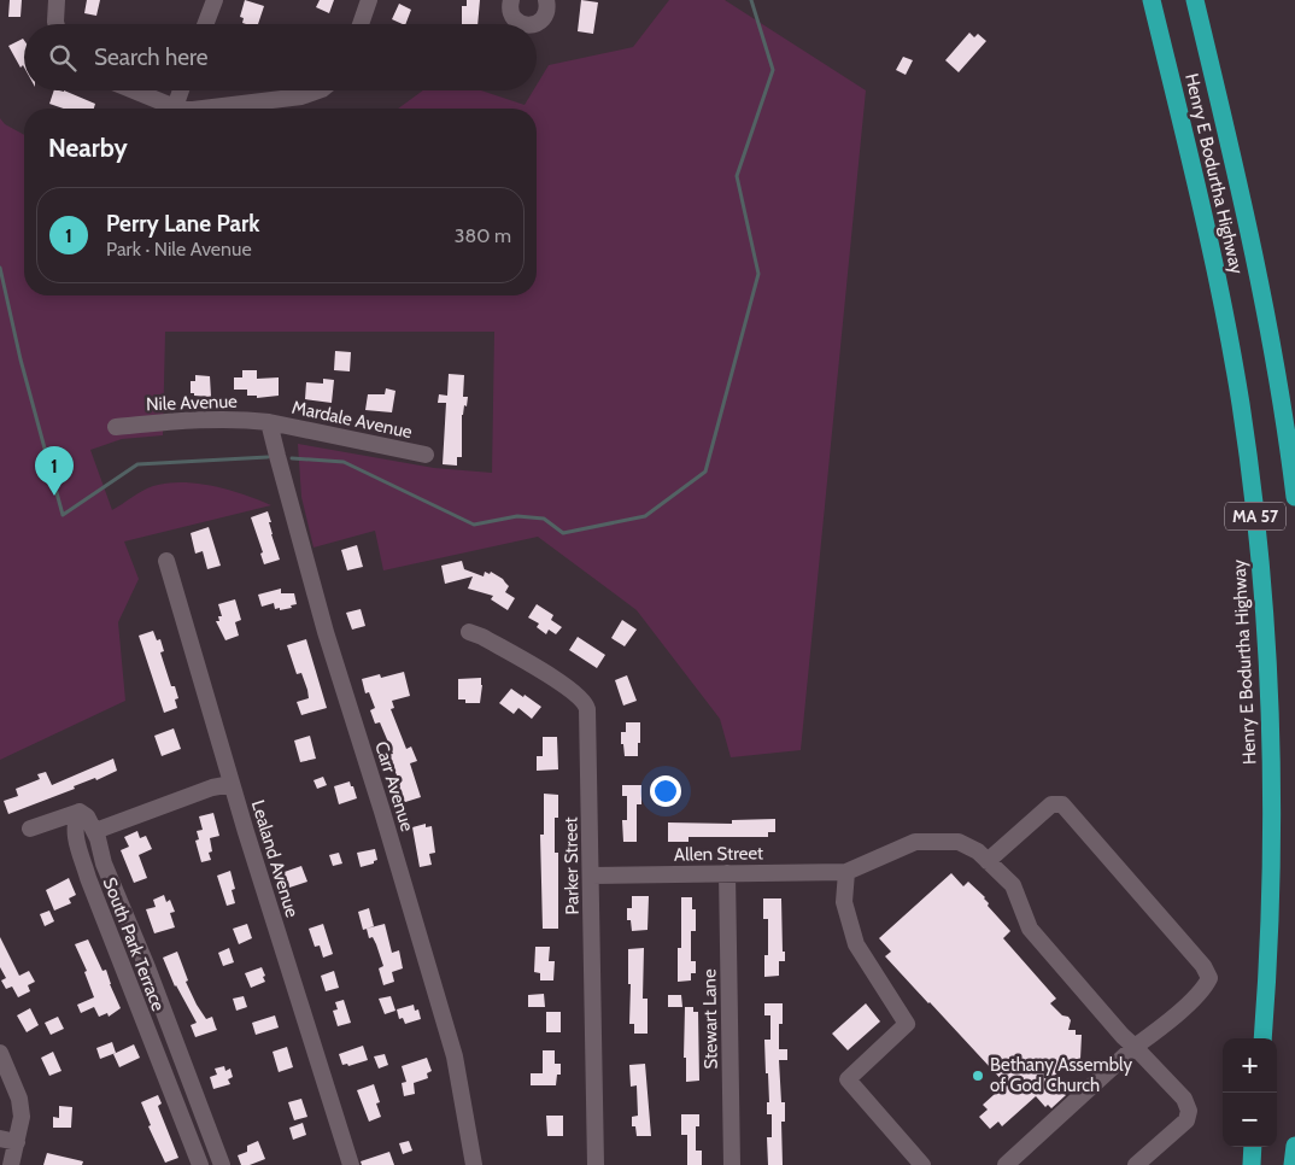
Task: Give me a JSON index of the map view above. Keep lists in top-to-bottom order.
{
  "streets": {
    "highway": ["Henry E Bodurtha Highway", "MA 57"],
    "street": [
      "Nile Avenue",
      "Mardale Avenue",
      "Carr Avenue",
      "Allen Street",
      "Lealand Avenue",
      "Parker Street",
      "South Park Terrace",
      "Stewart Lane"
    ]
  },
  "crossings": [
    ["Nile Avenue", "Mardale Avenue"],
    ["Nile Avenue", "Carr Avenue"],
    ["Mardale Avenue", "Carr Avenue"],
    ["Allen Street", "Parker Street"],
    ["Allen Street", "Stewart Lane"]
  ],
  "places": ["Bethany Assembly of God Church"],
  "page": {
    "search": "Search here",
    "heading": "Nearby",
    "list": [
      {
        "mark": "1",
        "name": "Perry Lane Park",
        "note": "Park · Nile Avenue",
        "value": "380 m"
      }
    ],
    "pins": "1",
    "map_buttons": ["+", "−"]
  }
}
